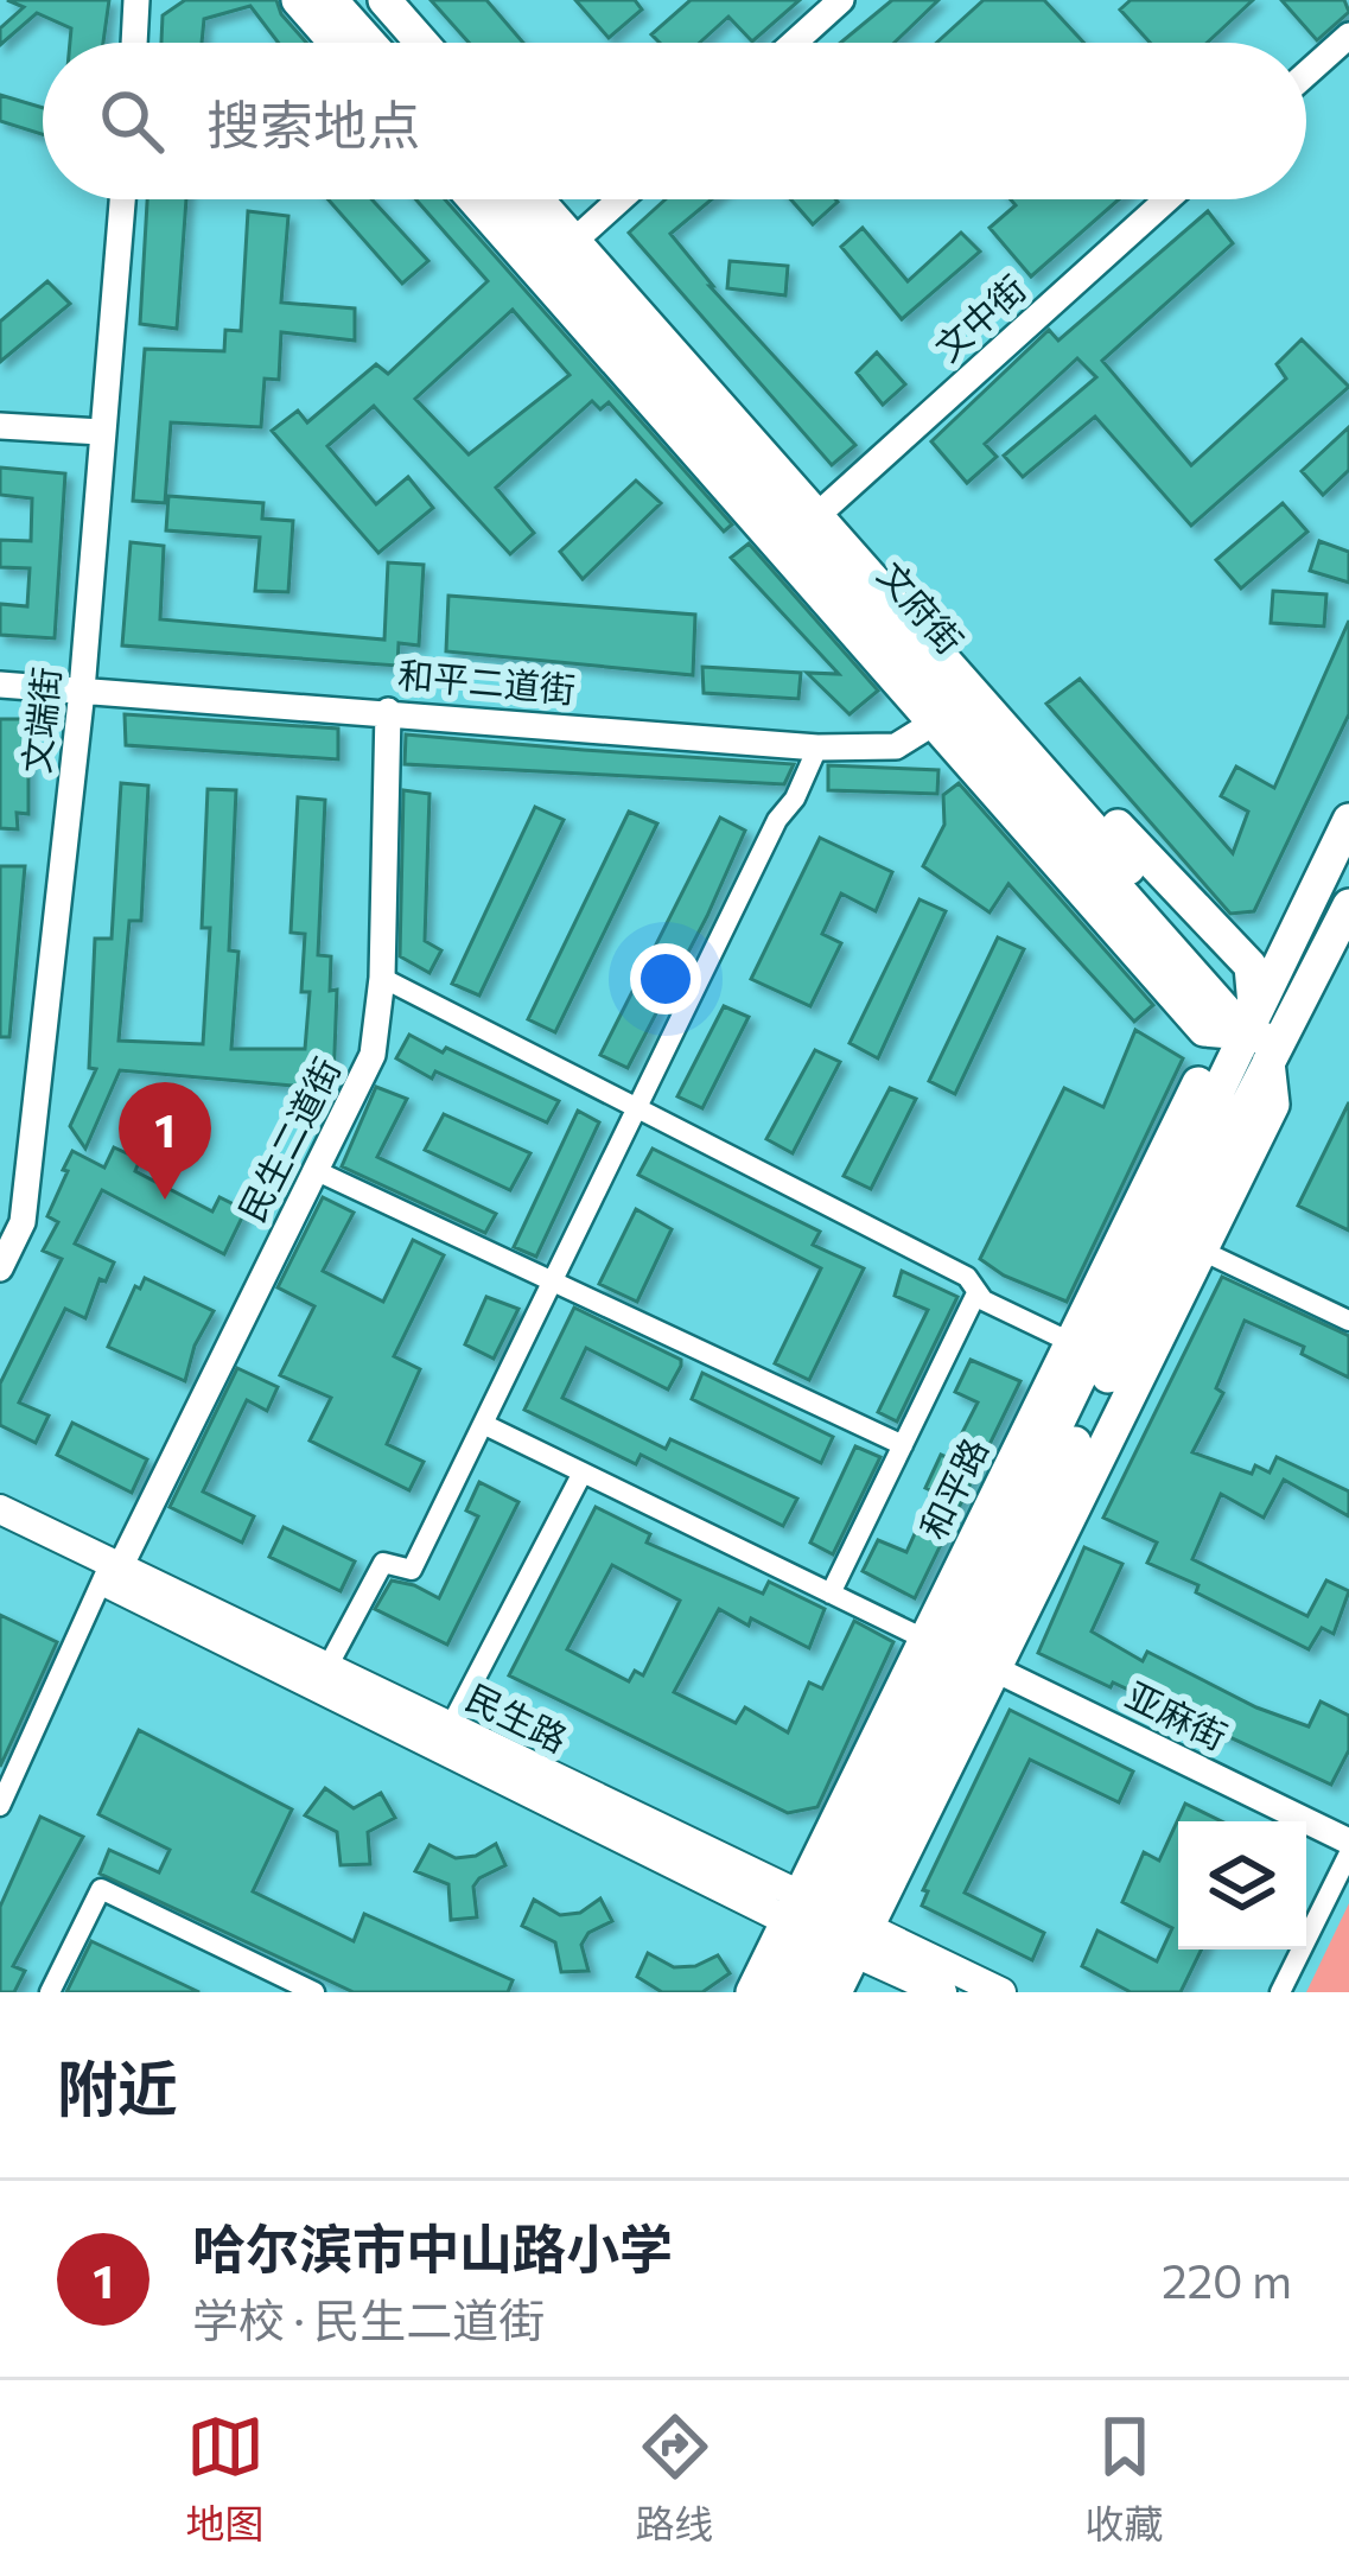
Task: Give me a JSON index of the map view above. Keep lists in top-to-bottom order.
{
  "streets": {
    "main road": ["文府街", "和平路", "民生路"],
    "street": [
      "文中街",
      "和平二道街",
      "文端街",
      "民生二道街",
      "亚麻街"
    ]
  },
  "crossings": [
    ["文中街", "文府街"],
    ["文府街", "和平二道街"],
    ["文府街", "和平路"],
    ["和平二道街", "文端街"],
    ["和平二道街", "民生二道街"],
    ["民生二道街", "民生路"],
    ["和平路", "亚麻街"],
    ["和平路", "民生路"]
  ],
  "page": {
    "search": "搜索地点",
    "pins": "1",
    "heading": "附近",
    "list": [
      {
        "mark": "1",
        "name": "哈尔滨市中山路小学",
        "note": "学校 · 民生二道街",
        "value": "220 m"
      }
    ],
    "nav": ["地图", "路线", "收藏"]
  }
}
